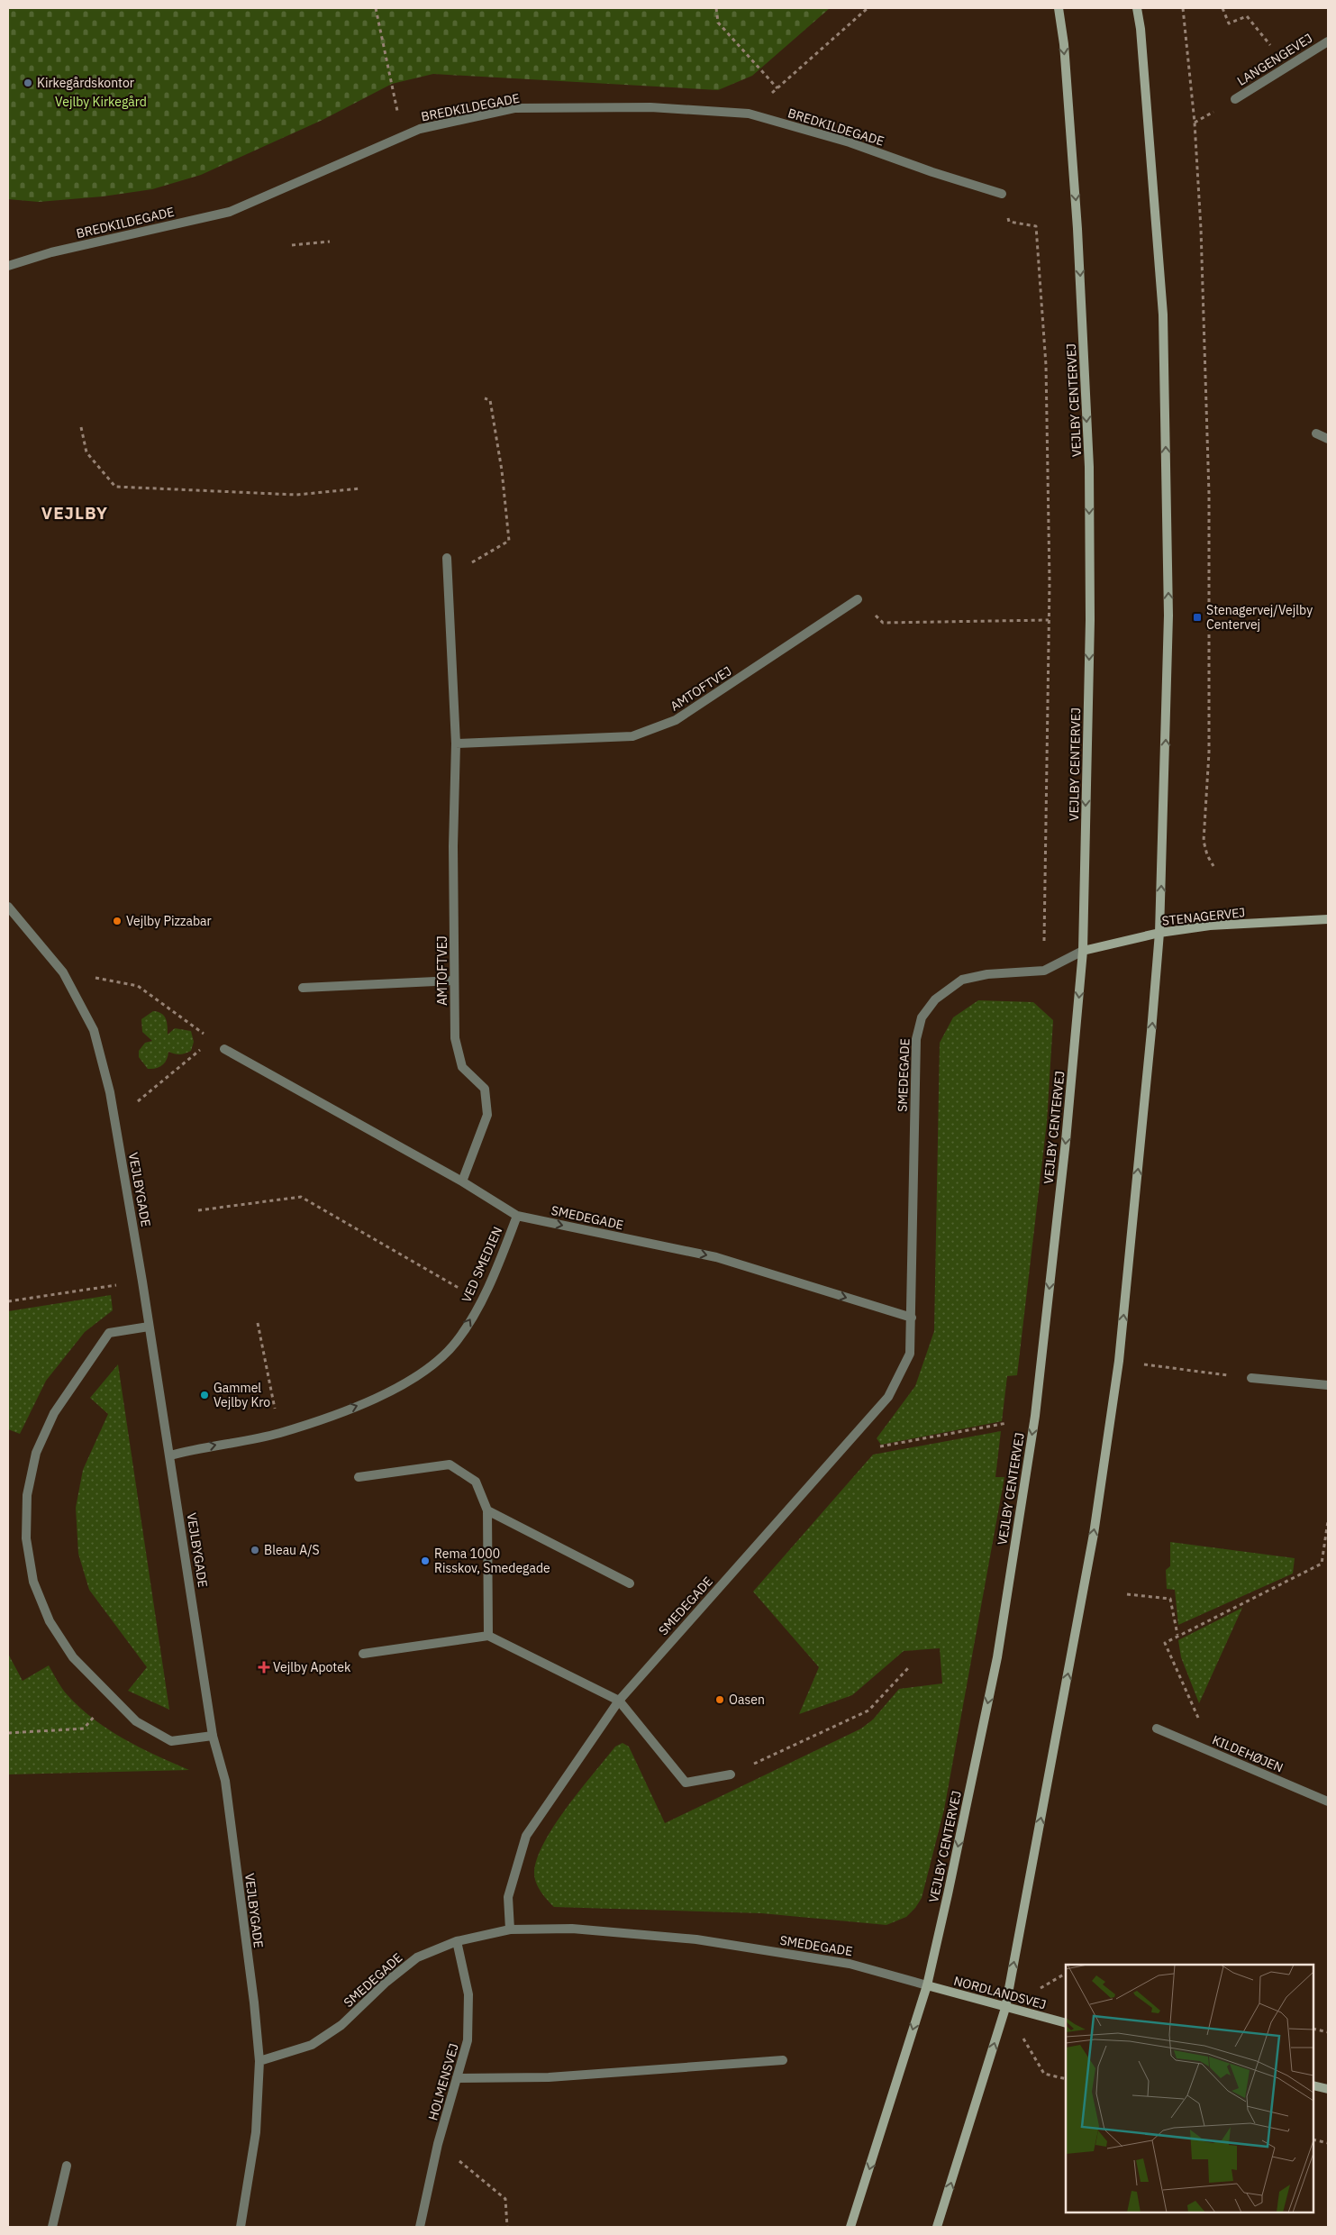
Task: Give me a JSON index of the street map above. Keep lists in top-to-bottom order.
{
  "streets": {
    "street": [
      "LANGENGEVEJ",
      "BREDKILDEGADE",
      "VEJLBY CENTERVEJ",
      "AMTOFTVEJ",
      "STENAGERVEJ",
      "SMEDEGADE",
      "VEJLBYGADE",
      "VED SMEDIEN",
      "KILDEHØJEN",
      "NORDLANDSVEJ",
      "HOLMENSVEJ"
    ]
  },
  "crossings": [
    ["VEJLBY CENTERVEJ", "STENAGERVEJ"],
    ["VEJLBY CENTERVEJ", "SMEDEGADE"],
    ["VEJLBY CENTERVEJ", "NORDLANDSVEJ"],
    ["STENAGERVEJ", "SMEDEGADE"],
    ["SMEDEGADE", "VEJLBYGADE"],
    ["SMEDEGADE", "VED SMEDIEN"],
    ["SMEDEGADE", "NORDLANDSVEJ"],
    ["SMEDEGADE", "HOLMENSVEJ"],
    ["VEJLBYGADE", "VED SMEDIEN"]
  ],
  "one_way": ["VED SMEDIEN"],
  "districts": ["VEJLBY"],
  "parks": ["Vejlby Kirkegård"],
  "places": {
    "other": [
      "Kirkegårdskontor",
      "Vejlby Pizzabar",
      "Gammel Vejlby Kro",
      "Bleau A/S",
      "Rema 1000 Risskov, Smedegade",
      "Oasen"
    ],
    "transit": ["Stenagervej/Vejlby Centervej"],
    "health": ["Vejlby Apotek"]
  }
}
